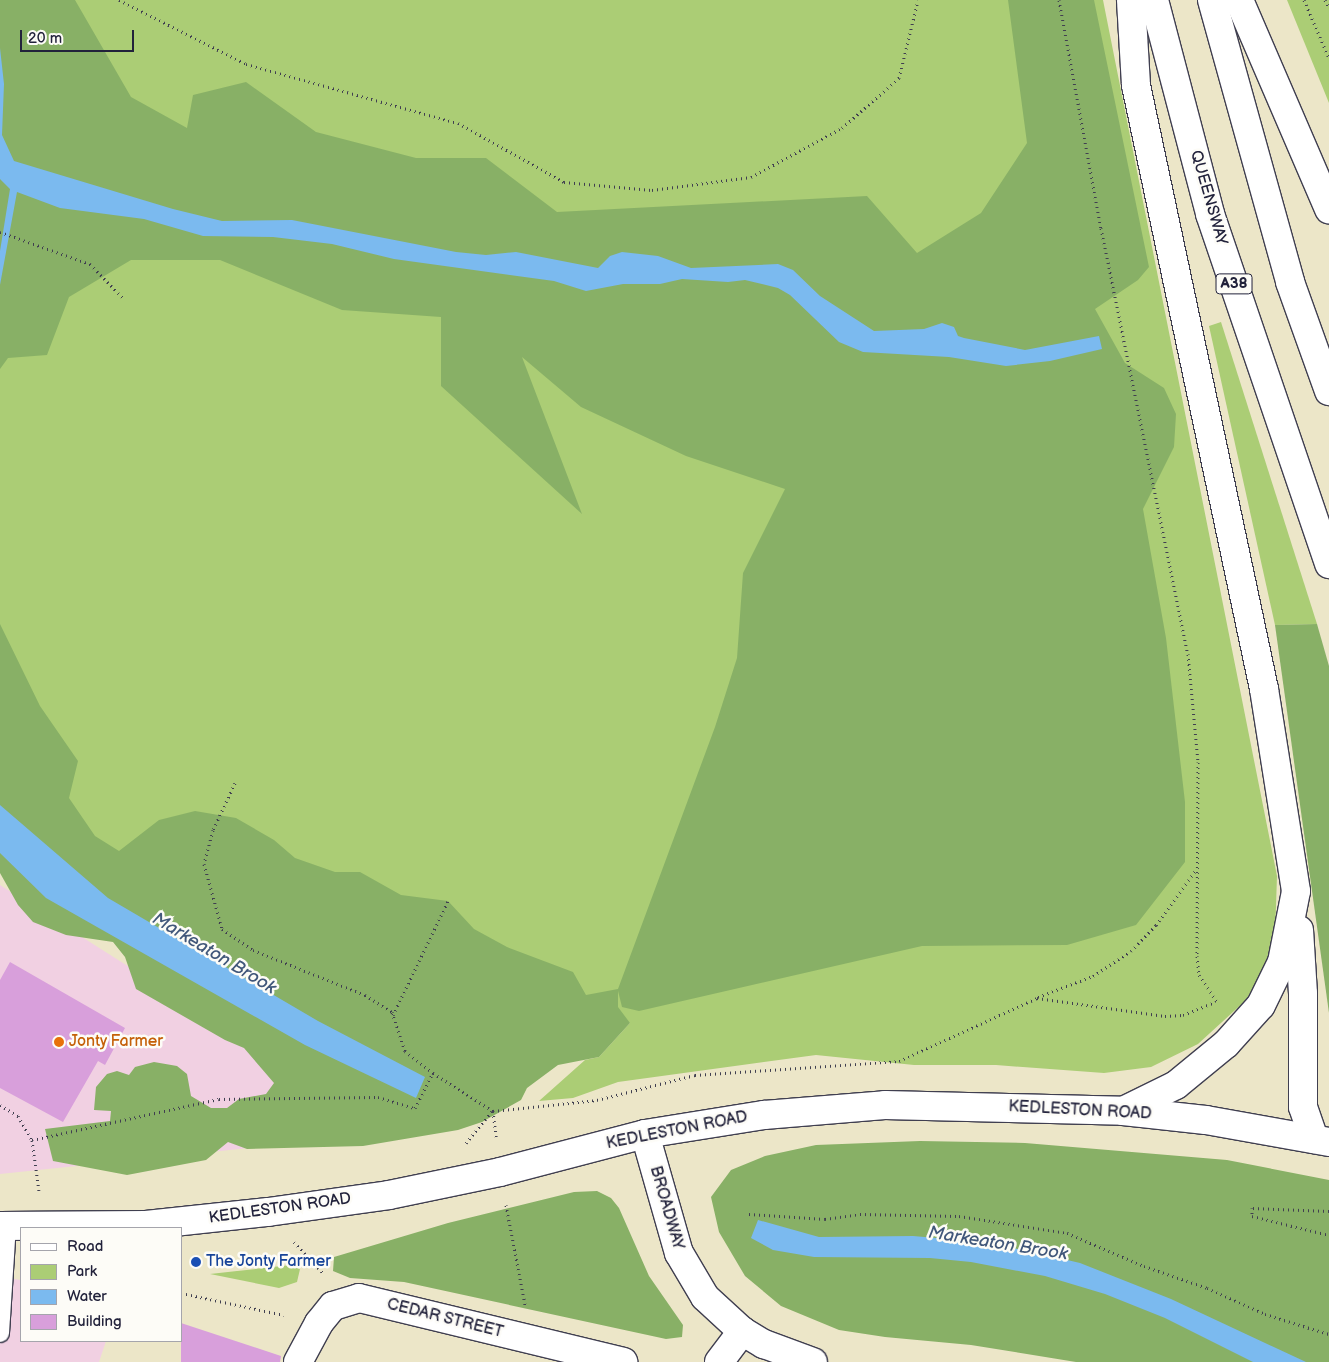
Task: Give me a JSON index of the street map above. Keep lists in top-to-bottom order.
{
  "streets": {
    "main road": [
      "QUEENSWAY",
      "A38",
      "KEDLESTON ROAD",
      "BROADWAY",
      "CEDAR STREET"
    ]
  },
  "crossings": [
    ["KEDLESTON ROAD", "BROADWAY"]
  ],
  "water": ["Markeaton Brook"],
  "places": ["Jonty Farmer", "The Jonty Farmer"],
  "legend": [
    "Road",
    "Park",
    "Water",
    "Building"
  ],
  "scale_bar": "20 m"
}
